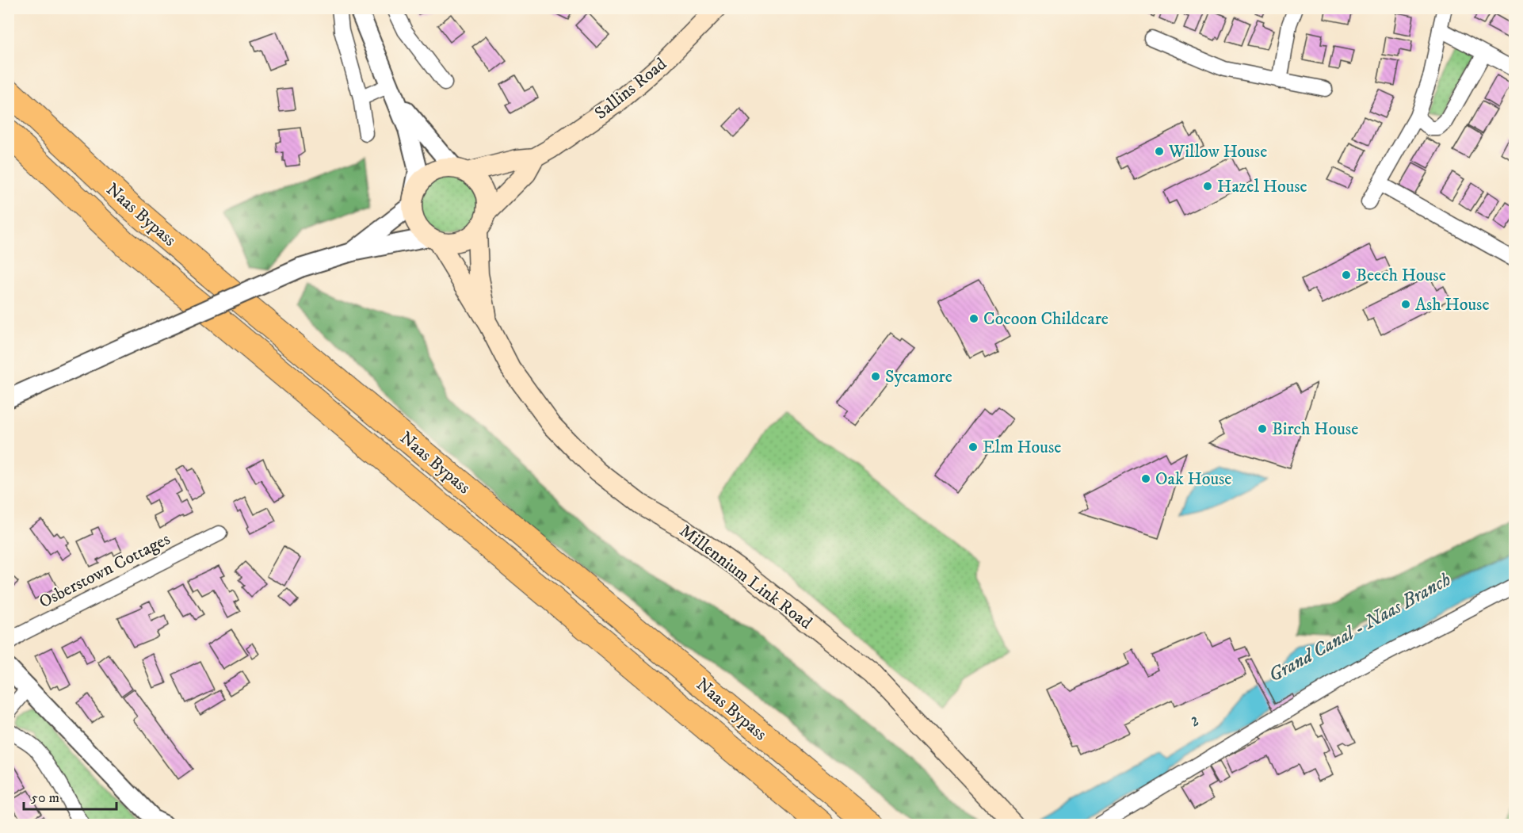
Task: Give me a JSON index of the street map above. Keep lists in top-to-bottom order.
{
  "streets": {
    "highway": ["Naas Bypass"],
    "main road": ["Sallins Road", "Millennium Link Road"],
    "street": ["Osberstown Cottages"]
  },
  "crossings": [
    ["Sallins Road", "Millennium Link Road"]
  ],
  "water": ["Grand Canal - Naas Branch", "2"],
  "places": [
    "Willow House",
    "Hazel House",
    "Beech House",
    "Ash House",
    "Cocoon Childcare",
    "Sycamore",
    "Birch House",
    "Elm House",
    "Oak House"
  ],
  "scale_bar": "50 m"
}
